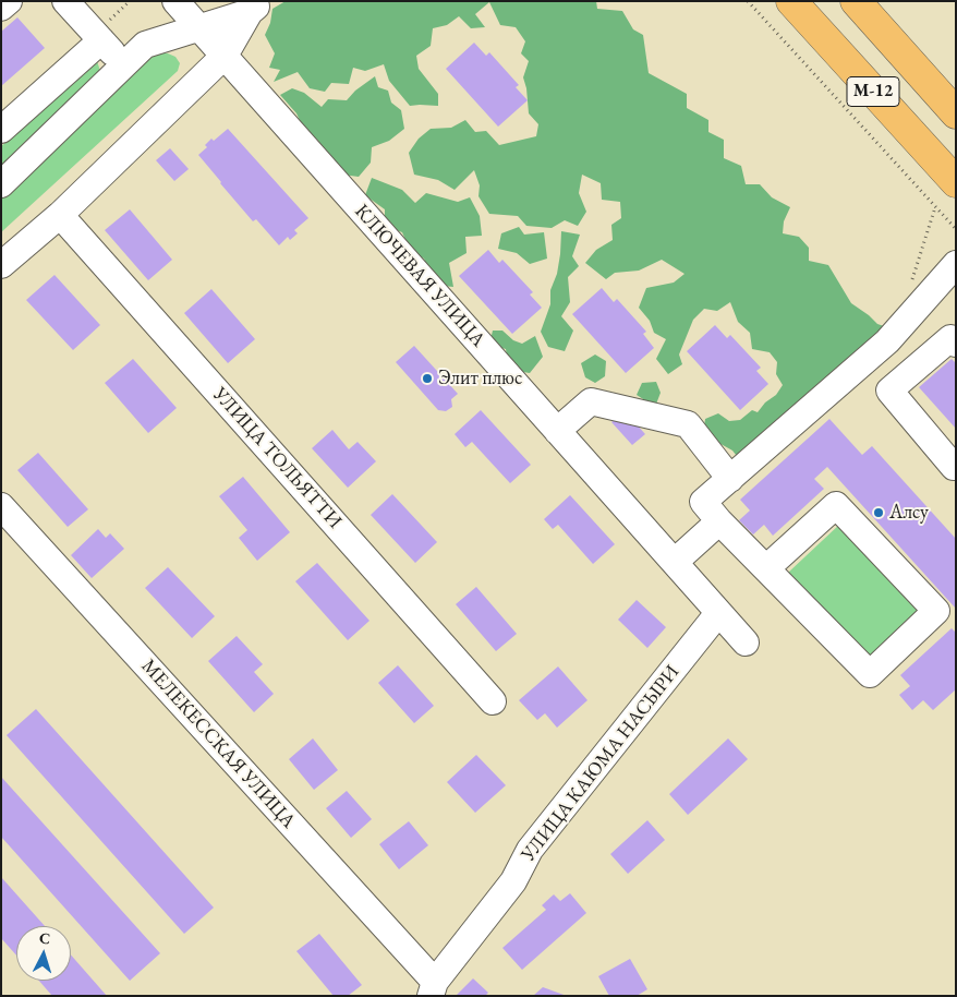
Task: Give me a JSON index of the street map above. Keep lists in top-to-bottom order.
{
  "streets": {
    "main road": ["М-12"],
    "street": [
      "КЛЮЧЕВАЯ УЛИЦА",
      "УЛИЦА ТОЛЬЯТТИ",
      "МЕЛЕКЕССКАЯ УЛИЦА",
      "УЛИЦА КАЮМА НАСЫРИ"
    ]
  },
  "crossings": [
    ["КЛЮЧЕВАЯ УЛИЦА", "УЛИЦА КАЮМА НАСЫРИ"],
    ["МЕЛЕКЕССКАЯ УЛИЦА", "УЛИЦА КАЮМА НАСЫРИ"]
  ],
  "places": ["Элит плюс", "Алсу"],
  "north": "top"
}
